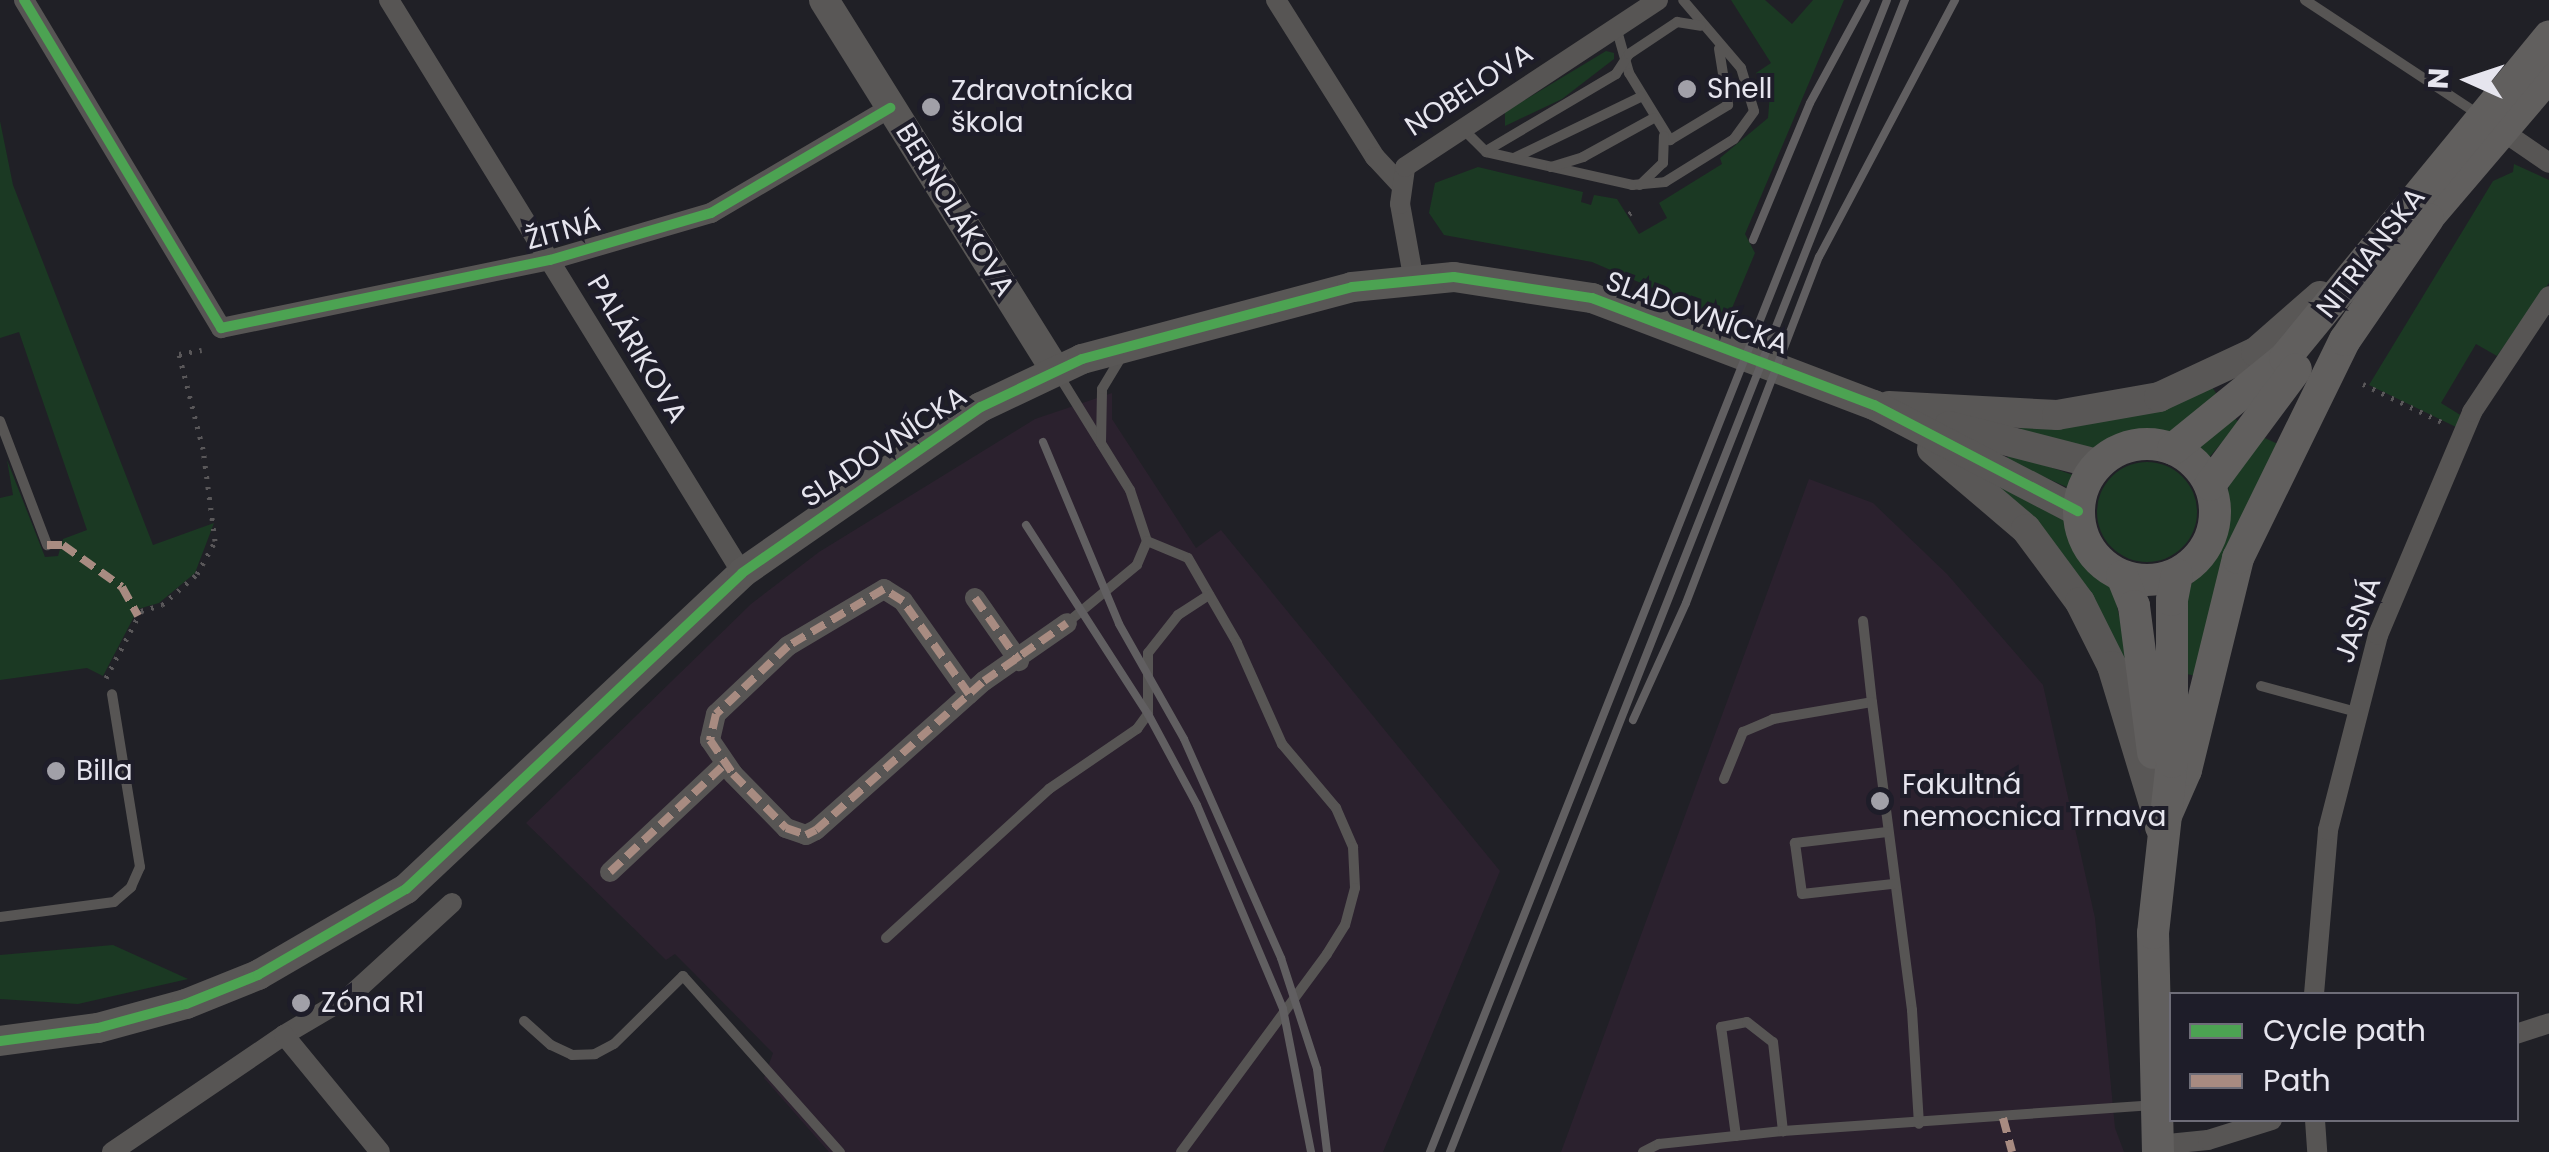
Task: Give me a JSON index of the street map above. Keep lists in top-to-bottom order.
{
  "streets": {
    "main road": ["NITRIANSKA"],
    "street": [
      "NOBELOVA",
      "BERNOLÁKOVA",
      "ŽITNÁ",
      "SLADOVNÍCKA",
      "PALÁRIKOVA",
      "JASNÁ"
    ]
  },
  "crossings": [
    ["BERNOLÁKOVA", "ŽITNÁ"],
    ["BERNOLÁKOVA", "SLADOVNÍCKA"],
    ["ŽITNÁ", "PALÁRIKOVA"],
    ["NITRIANSKA", "SLADOVNÍCKA"],
    ["SLADOVNÍCKA", "PALÁRIKOVA"]
  ],
  "places": [
    "Shell",
    "Zdravotnícka škola",
    "Billa",
    "Fakultná nemocnica Trnava",
    "Zóna R1"
  ],
  "legend": ["Cycle path", "Path"],
  "north": "left"
}
